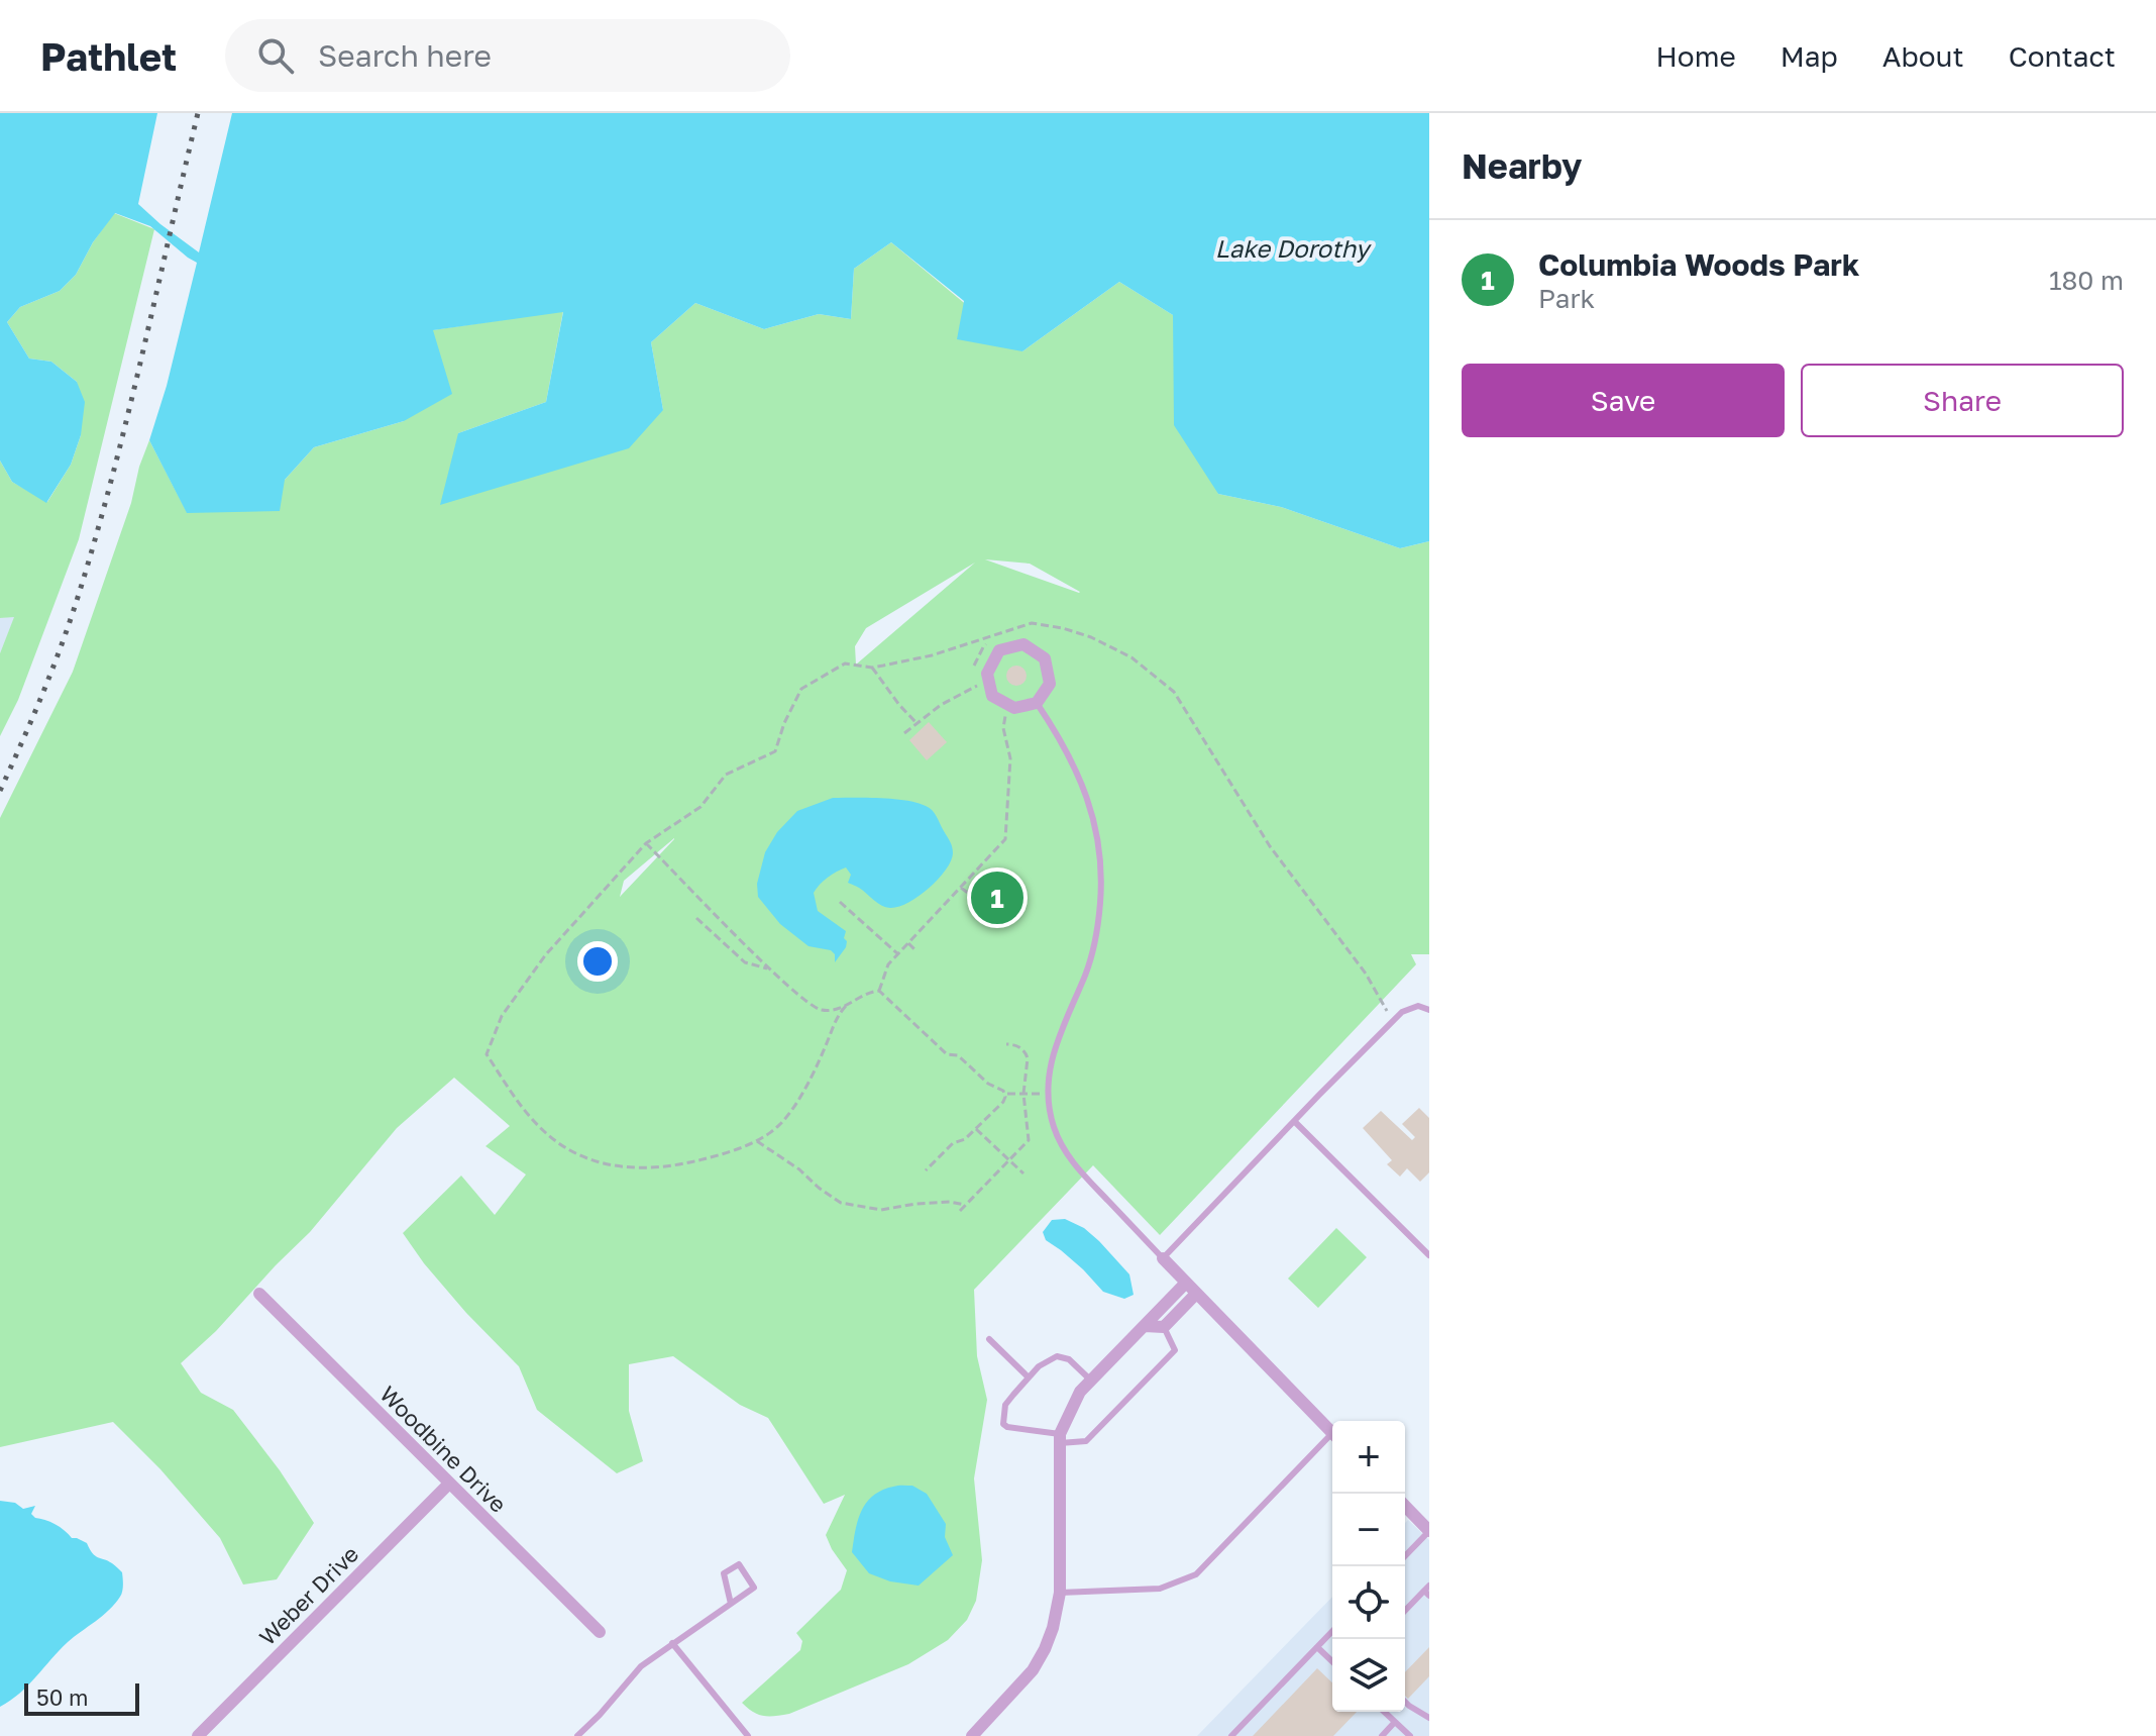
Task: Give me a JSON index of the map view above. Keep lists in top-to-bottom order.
{
  "streets": {
    "street": ["Woodbine Drive", "Weber Drive"]
  },
  "crossings": [
    ["Woodbine Drive", "Weber Drive"]
  ],
  "water": ["Lake Dorothy"],
  "scale_bar": "50 m",
  "page": {
    "header": "Pathlet",
    "search": "Search here",
    "nav": [
      "Home",
      "Map",
      "About",
      "Contact"
    ],
    "heading": "Nearby",
    "list": [
      {
        "mark": "1",
        "name": "Columbia Woods Park",
        "note": "Park",
        "value": "180 m"
      }
    ],
    "buttons": ["Save", "Share"],
    "pins": "1",
    "map_buttons": ["+", "−"],
    "scale": "50 m"
  }
}
